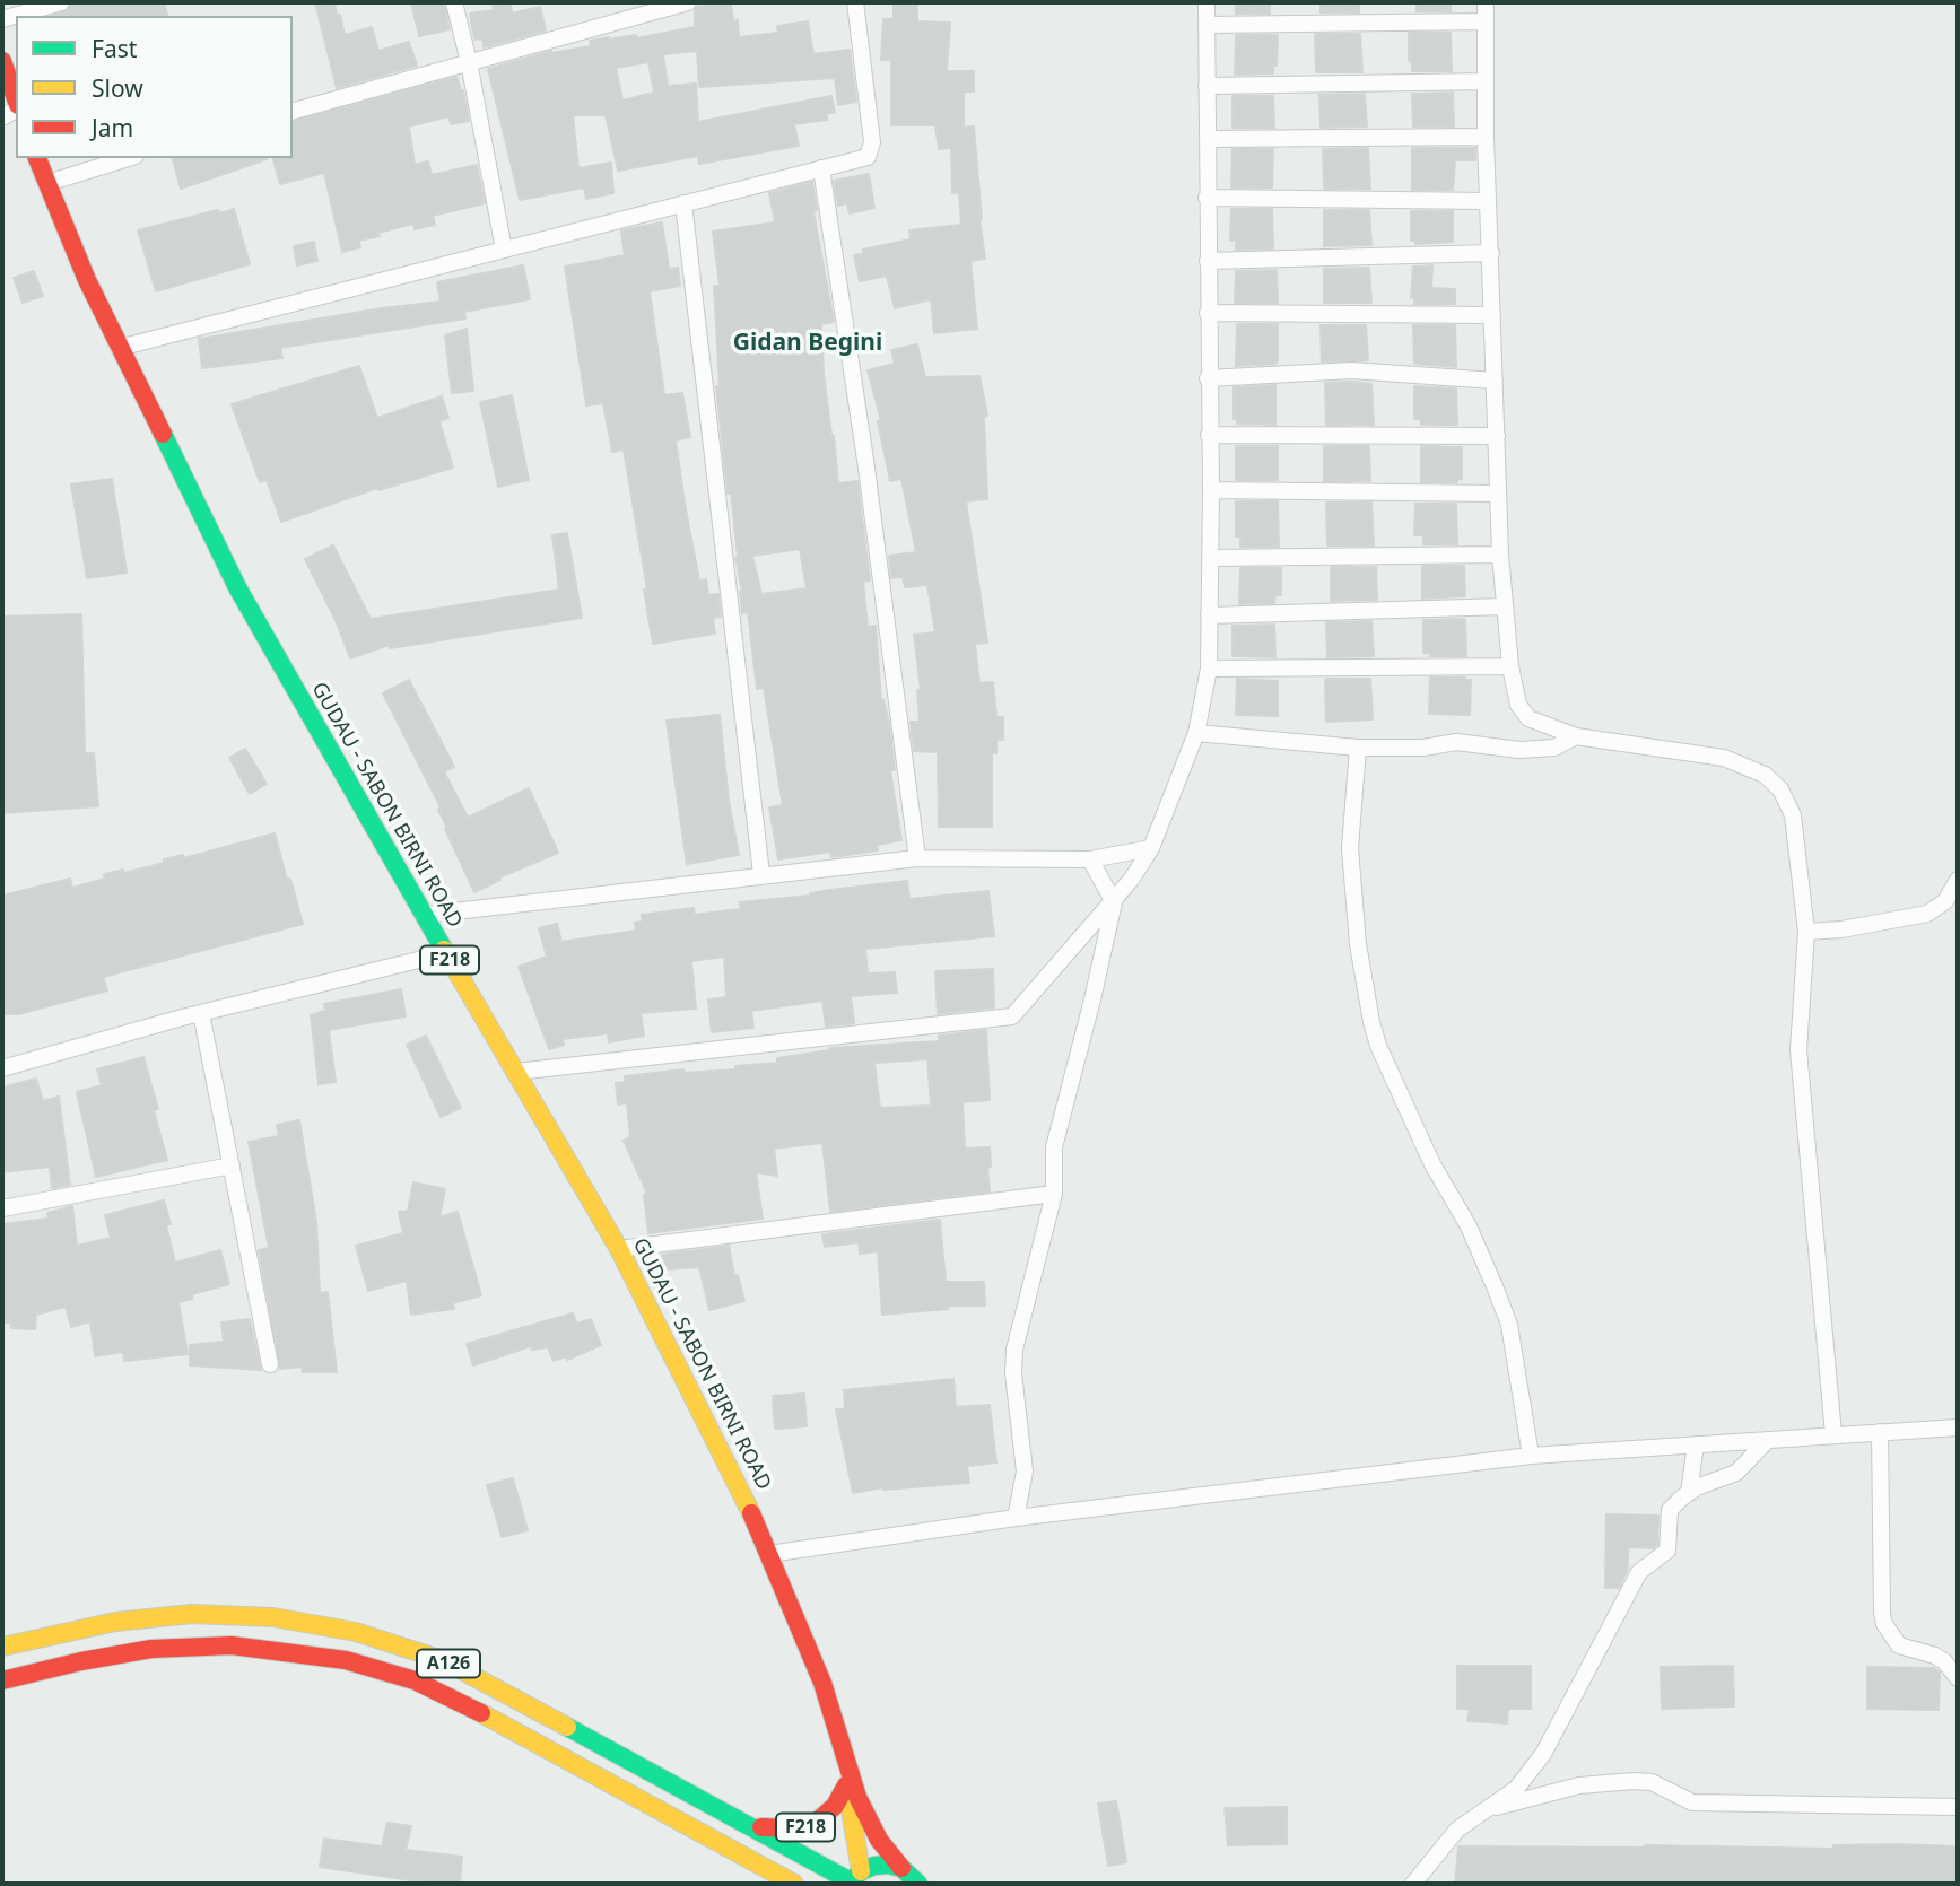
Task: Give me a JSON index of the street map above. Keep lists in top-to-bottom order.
{
  "streets": {
    "main road": ["GUDAU - SABON BIRNI ROAD", "F218", "A126"]
  },
  "crossings": [
    ["GUDAU - SABON BIRNI ROAD", "F218"],
    ["F218", "A126"]
  ],
  "districts": ["Gidan Begini"],
  "legend": ["Fast", "Slow", "Jam"]
}
